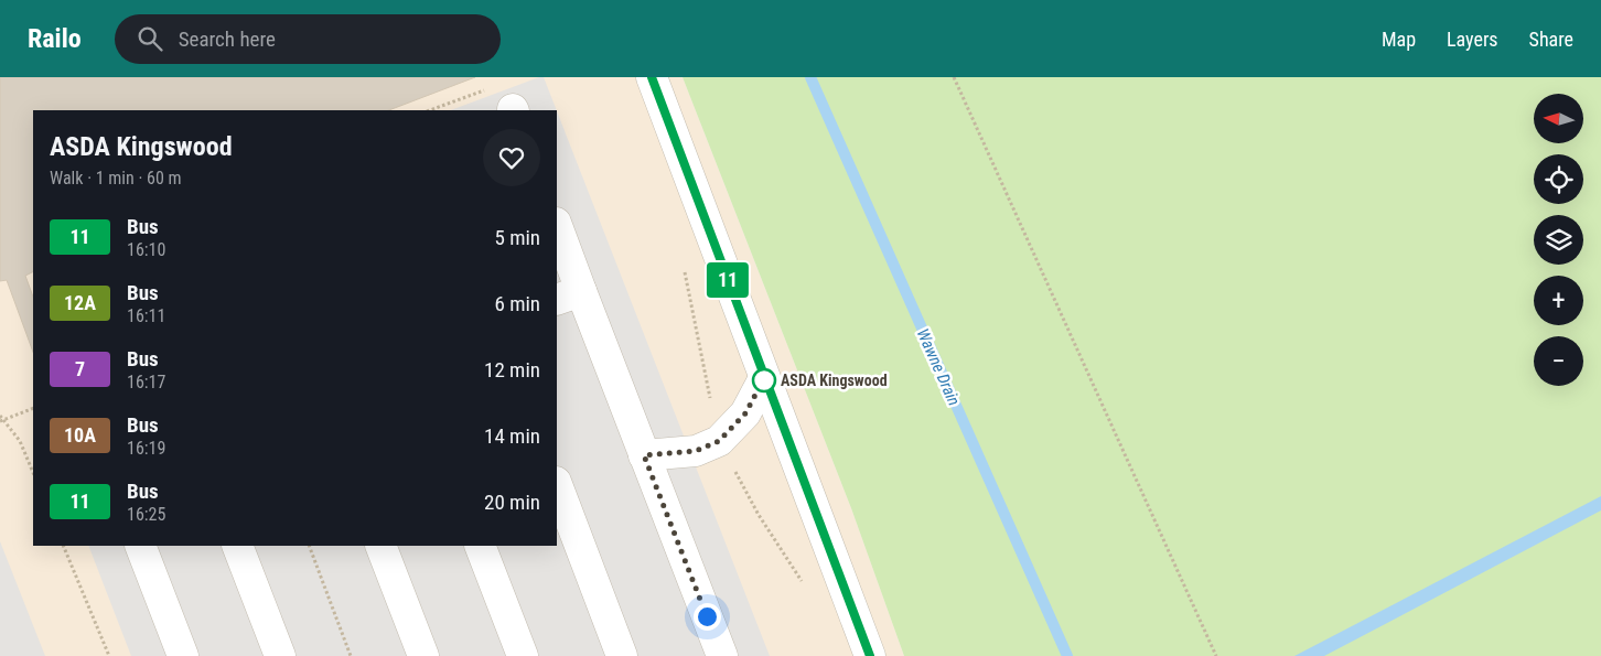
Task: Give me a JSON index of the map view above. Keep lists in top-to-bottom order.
{
  "water": ["Wawne Drain"],
  "places": ["ASDA Kingswood"],
  "lines": ["bus line 11"],
  "north": "left",
  "page": {
    "header": "Railo",
    "search": "Search here",
    "nav": ["Map", "Layers", "Share"],
    "on_map": "11",
    "map_buttons": ["+", "−"],
    "heading": ["ASDA Kingswood", "Walk · 1 min · 60 m"],
    "list": [
      {
        "mark": "11",
        "name": "Bus",
        "note": "16:10",
        "value": "5 min"
      },
      {
        "mark": "12A",
        "name": "Bus",
        "note": "16:11",
        "value": "6 min"
      },
      {
        "mark": "7",
        "name": "Bus",
        "note": "16:17",
        "value": "12 min"
      },
      {
        "mark": "10A",
        "name": "Bus",
        "note": "16:19",
        "value": "14 min"
      },
      {
        "mark": "11",
        "name": "Bus",
        "note": "16:25",
        "value": "20 min"
      }
    ]
  }
}
